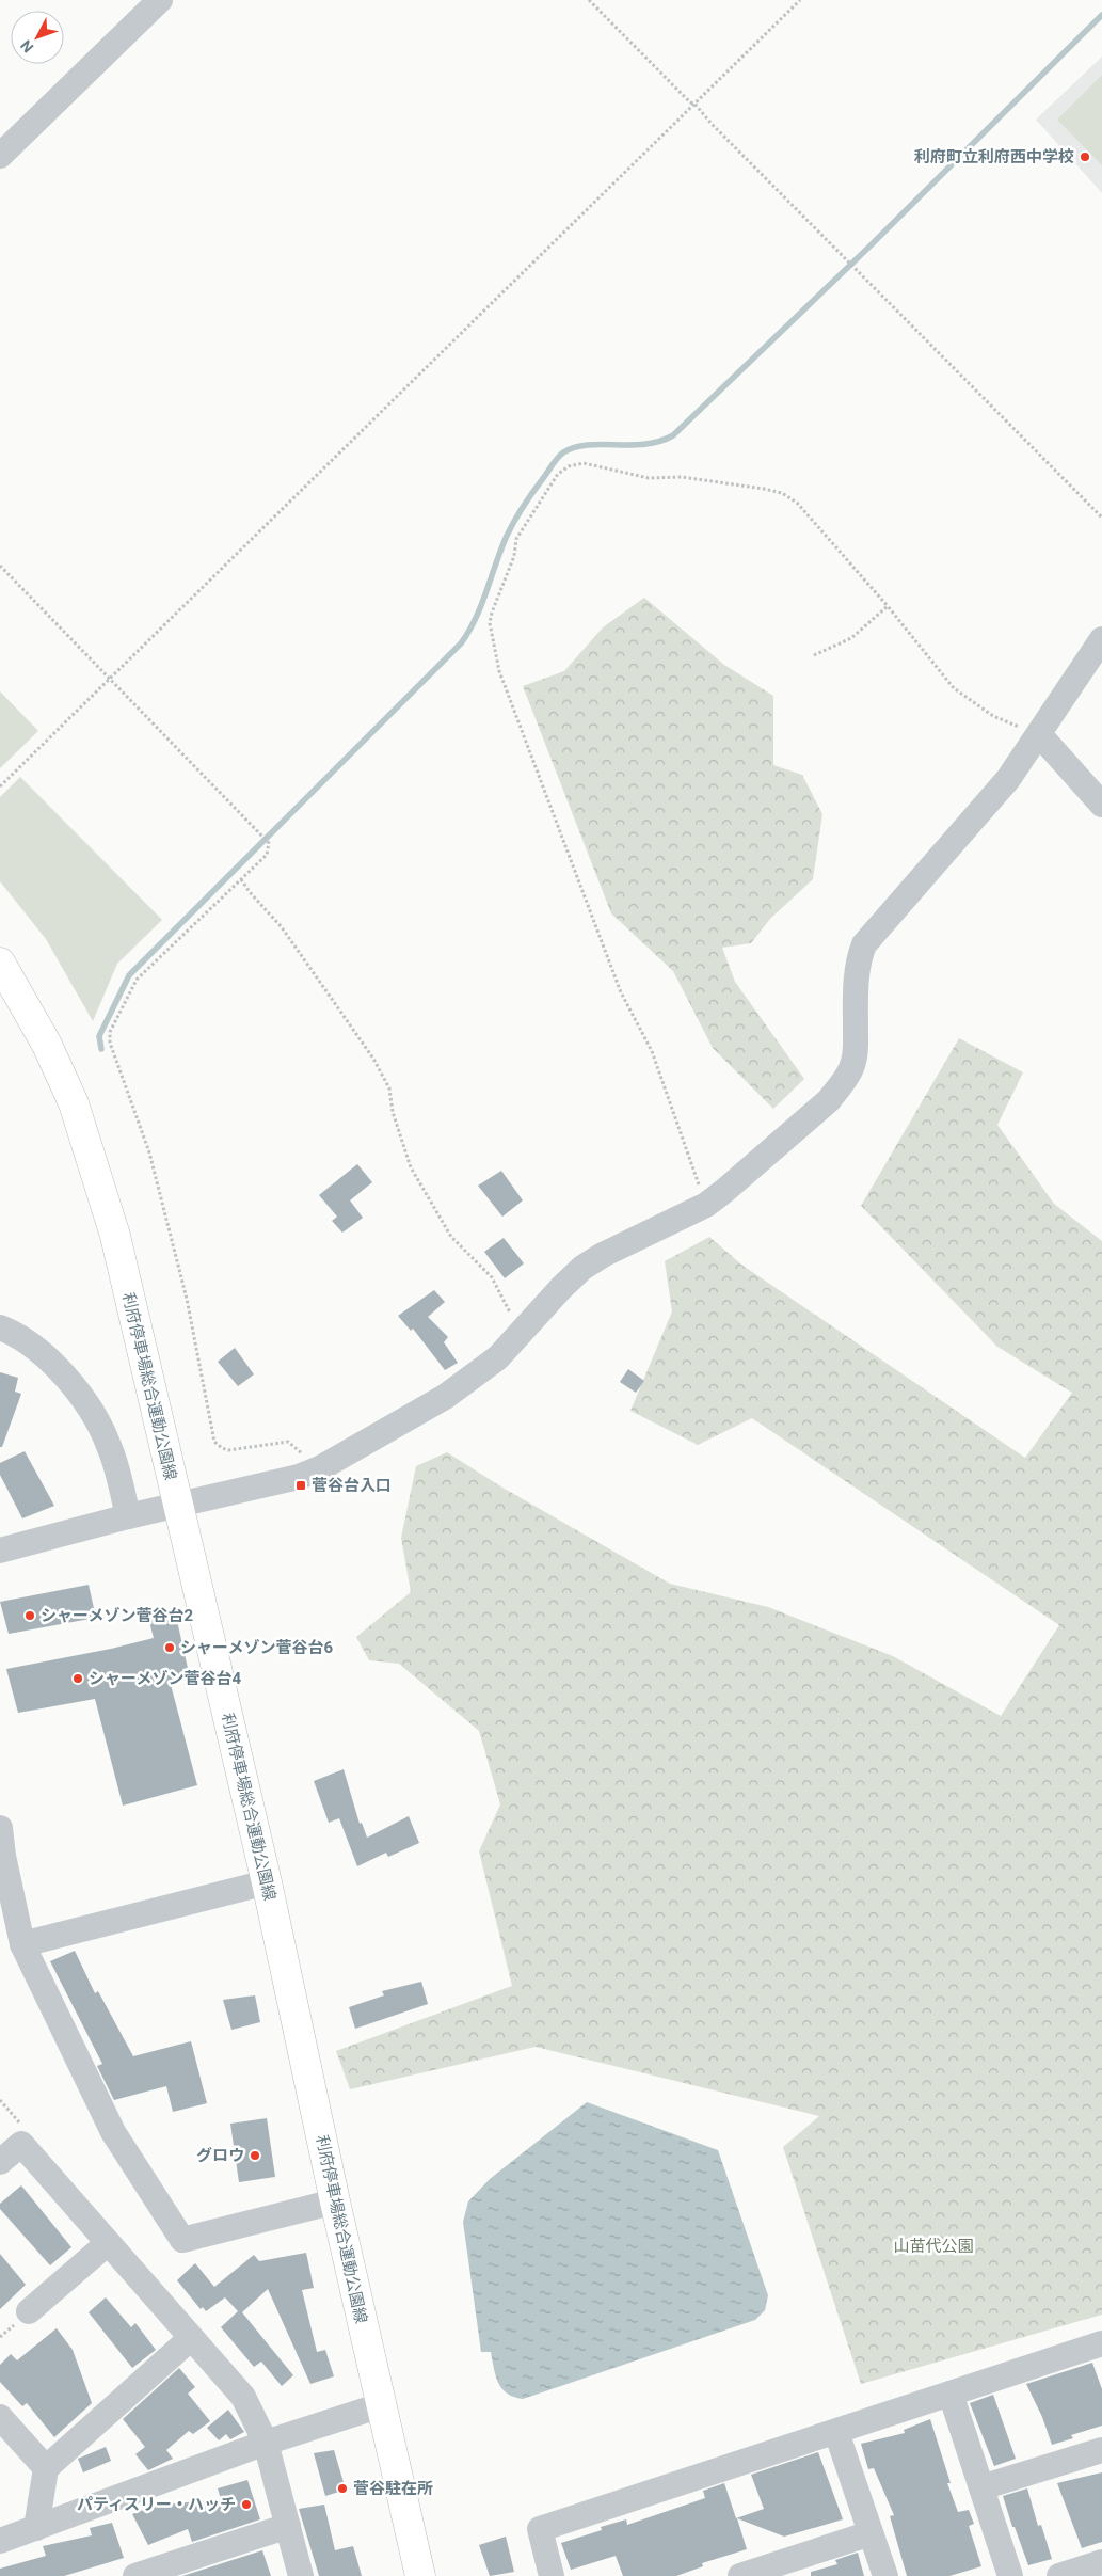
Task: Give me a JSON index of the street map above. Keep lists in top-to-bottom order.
{
  "streets": {
    "main road": ["利府停車場総合運動公園線"]
  },
  "parks": ["山苗代公園"],
  "places": {
    "other": [
      "利府町立利府西中学校",
      "シャーメゾン菅谷台2",
      "シャーメゾン菅谷台6",
      "シャーメゾン菅谷台4",
      "グロウ",
      "菅谷駐在所",
      "パティスリー・ハッチ"
    ],
    "transit": ["菅谷台入口"]
  },
  "north": "bottom left"
}
